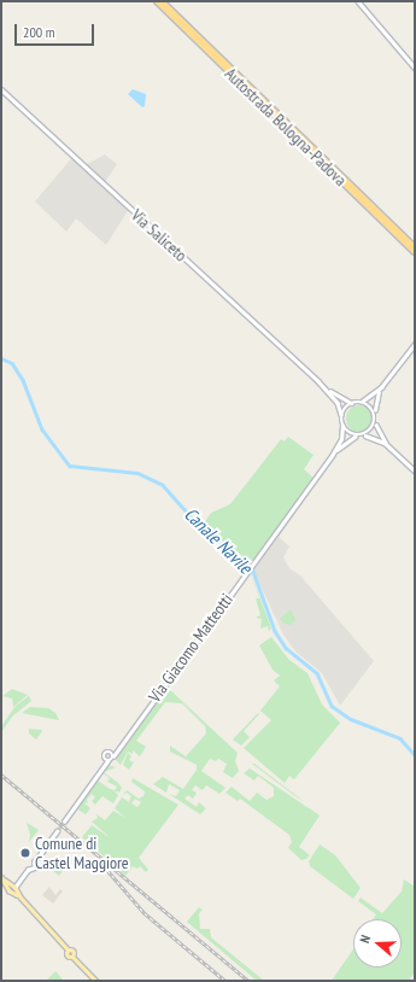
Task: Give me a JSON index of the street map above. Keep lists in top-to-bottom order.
{
  "streets": {
    "highway": ["Autostrada Bologna-Padova"],
    "main road": ["Via Saliceto", "Via Giacomo Matteotti"]
  },
  "crossings": [
    ["Via Saliceto", "Via Giacomo Matteotti"]
  ],
  "water": ["Canale Navile"],
  "places": ["Comune di Castel Maggiore"],
  "scale_bar": "200 m",
  "north": "left"
}
